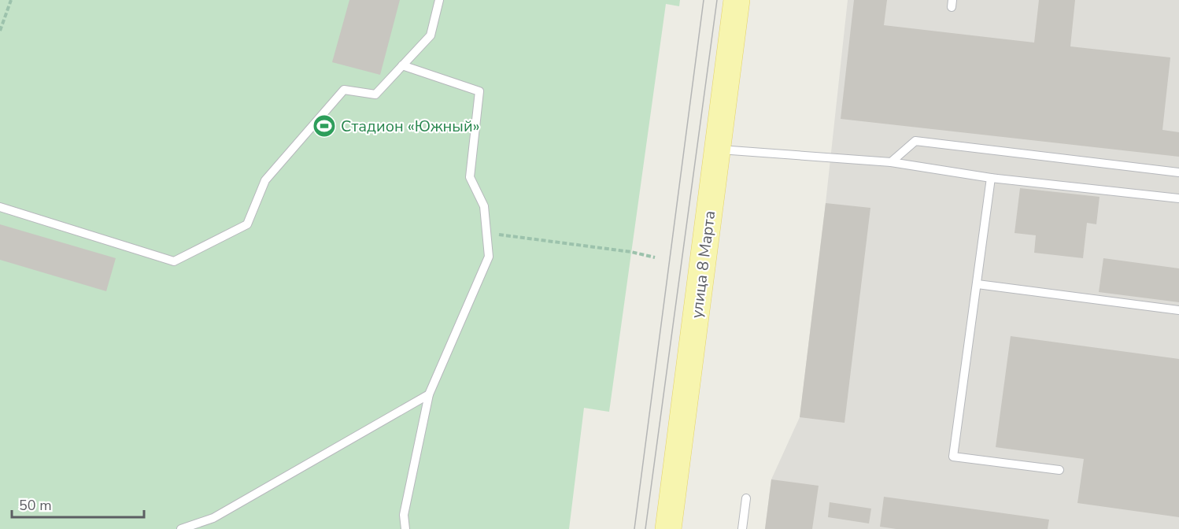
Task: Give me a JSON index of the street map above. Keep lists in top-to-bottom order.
{
  "streets": {
    "main road": ["улица 8 Марта"]
  },
  "places": {
    "sports": ["Стадион «Южный»"]
  },
  "scale_bar": "50 m"
}
